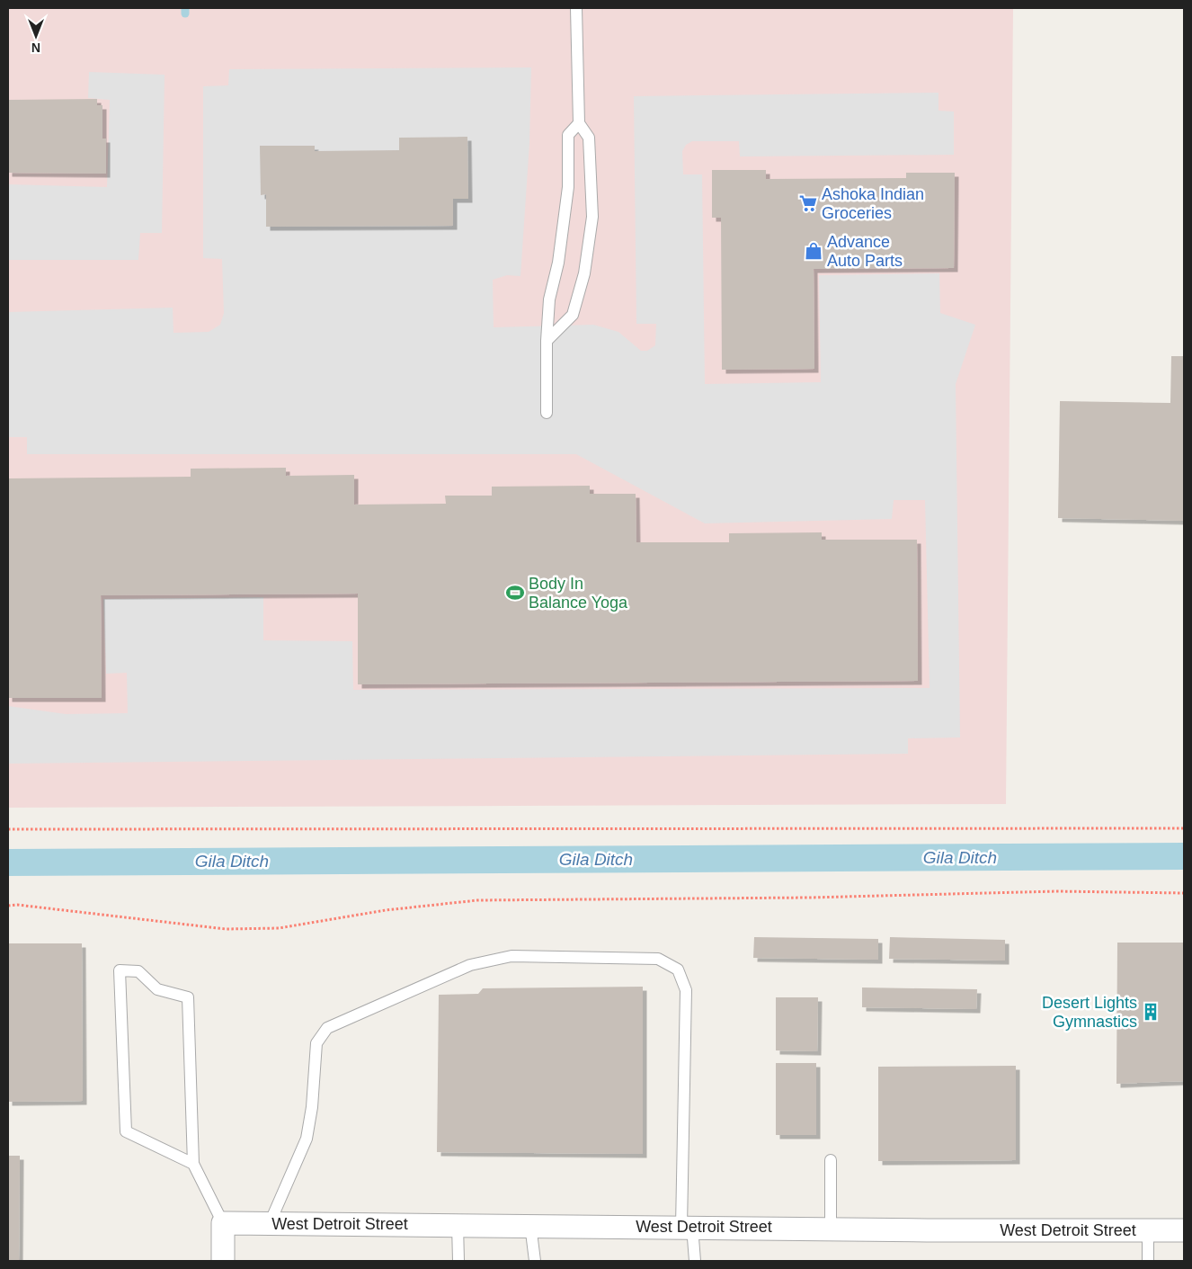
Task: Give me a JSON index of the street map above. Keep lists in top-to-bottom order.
{
  "streets": {
    "street": ["West Detroit Street"]
  },
  "water": ["Gila Ditch"],
  "places": {
    "supermarket": ["Ashoka Indian Groceries"],
    "shop": ["Advance Auto Parts"],
    "sports": ["Body In Balance Yoga"],
    "building": ["Desert Lights Gymnastics"]
  },
  "north": "bottom"
}
